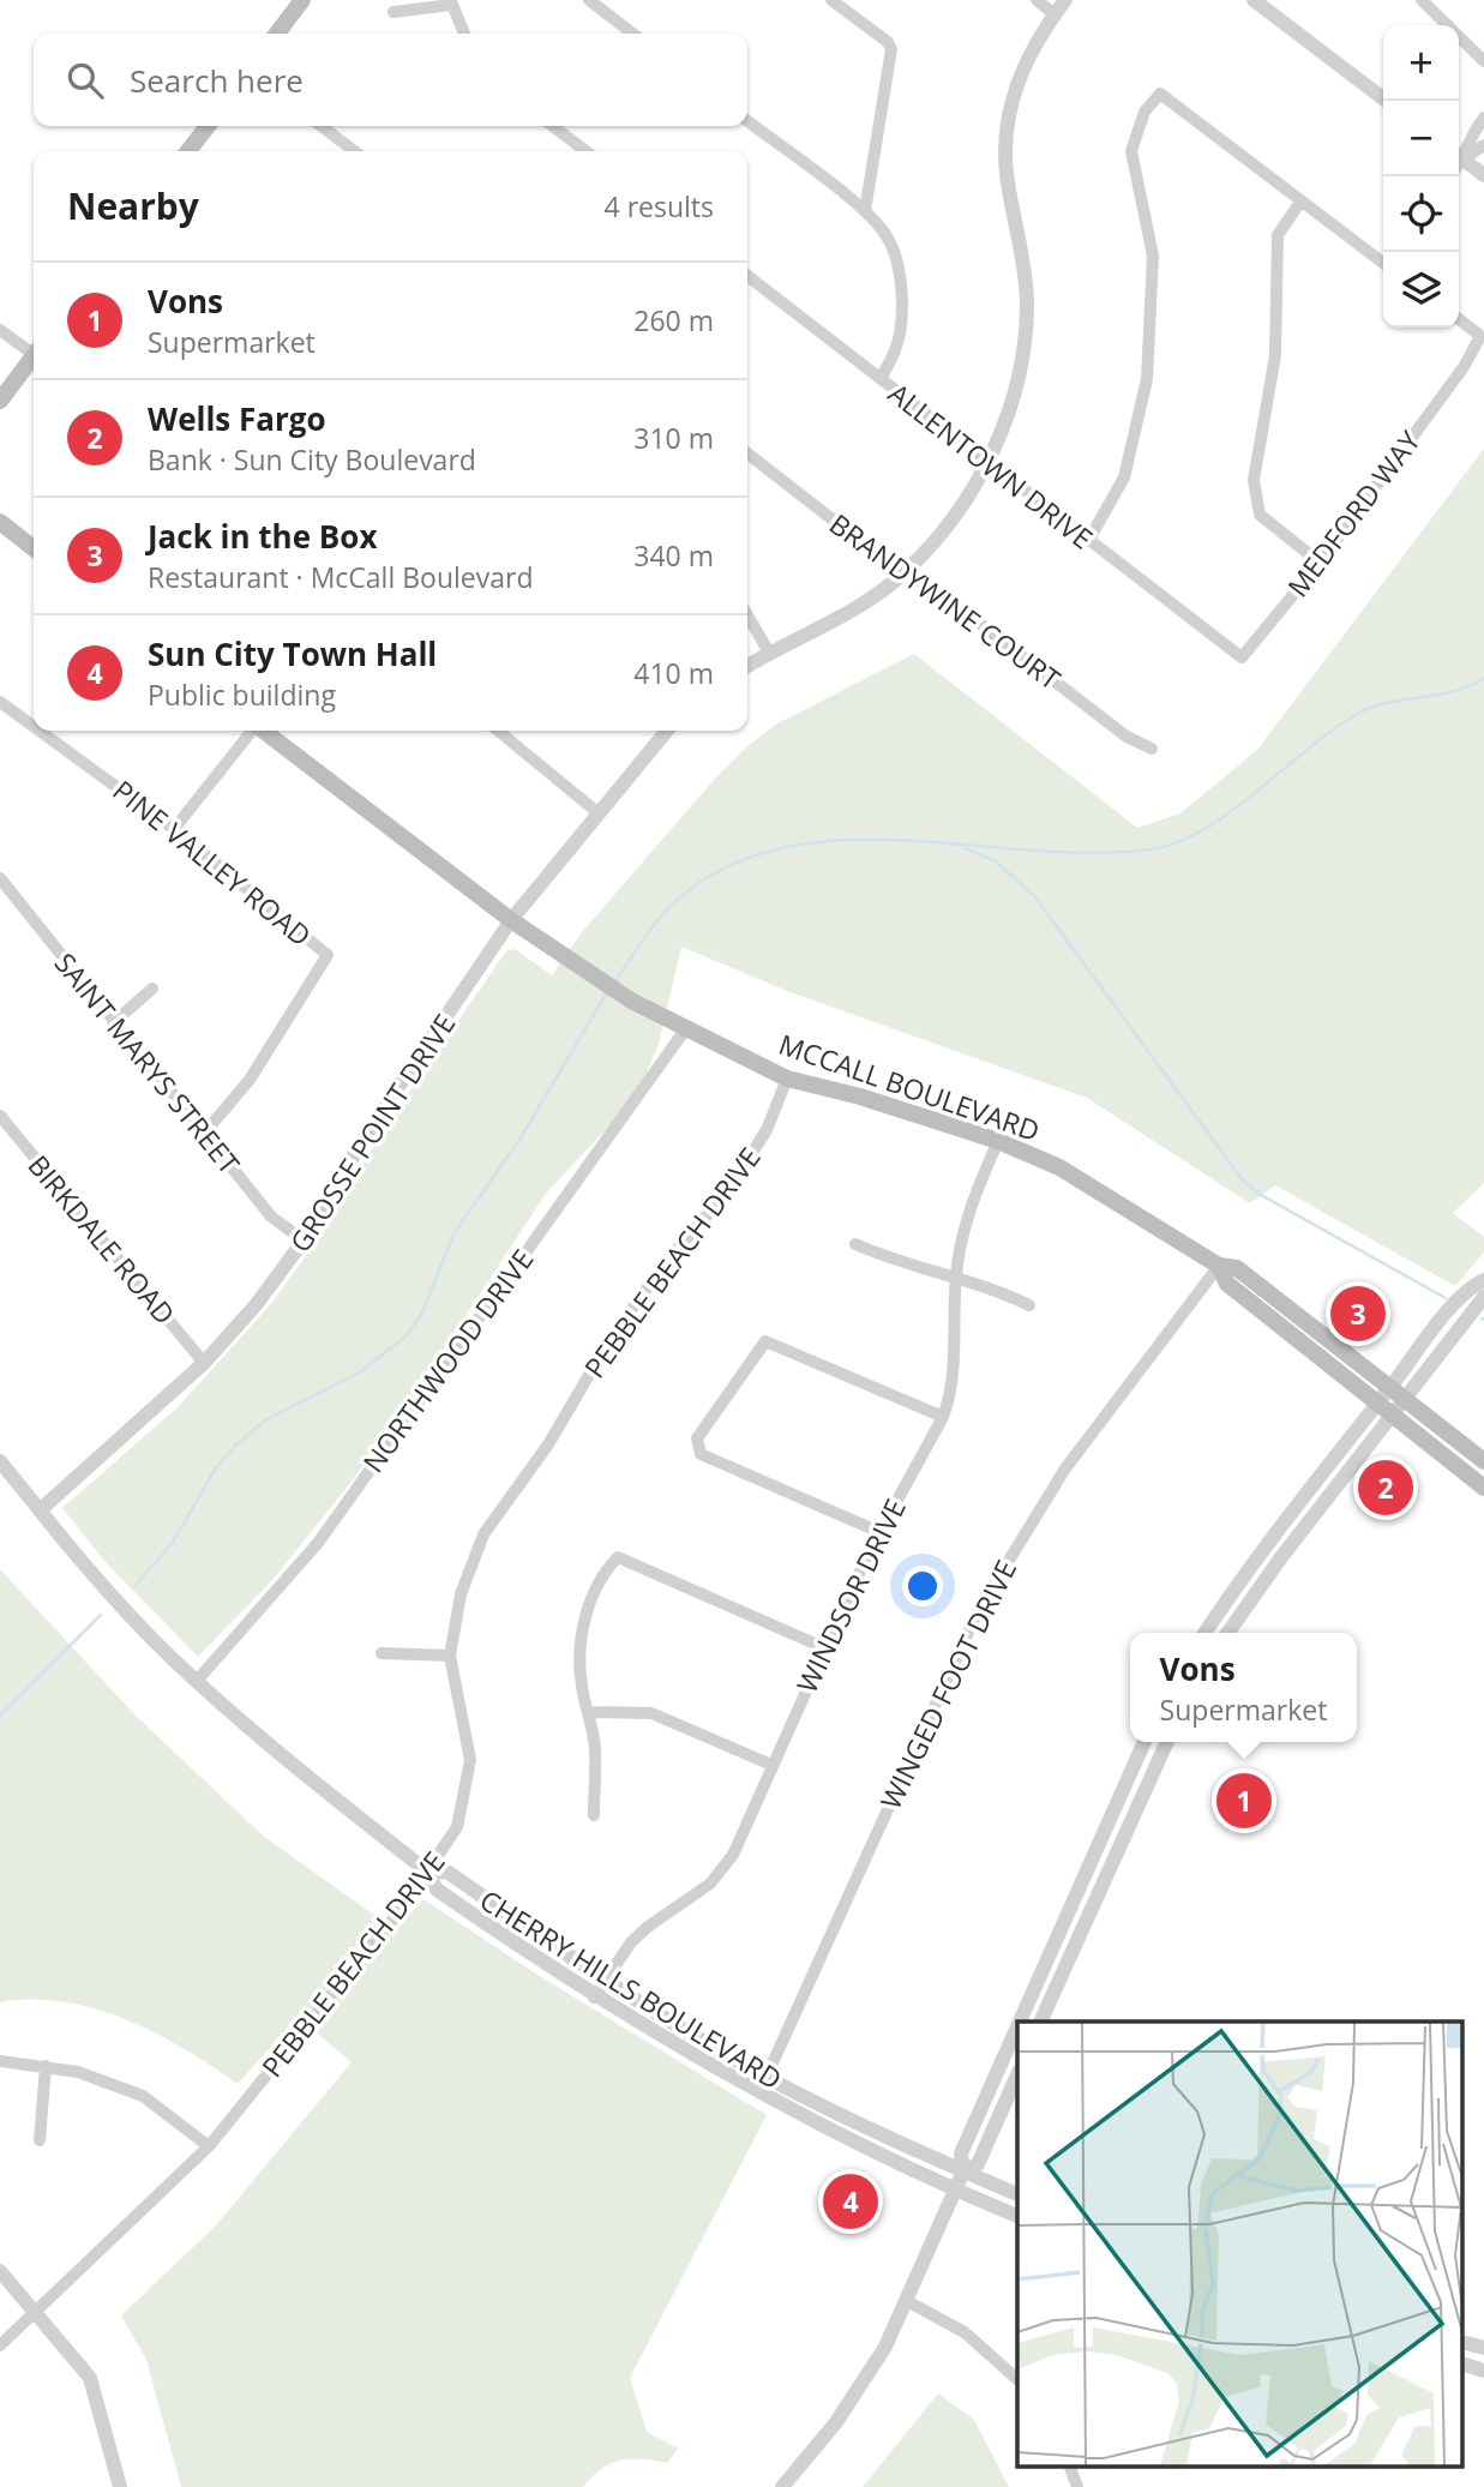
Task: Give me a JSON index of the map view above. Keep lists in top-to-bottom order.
{
  "streets": {
    "main road": ["MCCALL BOULEVARD"],
    "street": [
      "ALLENTOWN DRIVE",
      "MEDFORD WAY",
      "BRANDYWINE COURT",
      "PINE VALLEY ROAD",
      "SAINT MARYS STREET",
      "GROSSE POINT DRIVE",
      "BIRKDALE ROAD",
      "PEBBLE BEACH DRIVE",
      "NORTHWOOD DRIVE",
      "WINDSOR DRIVE",
      "WINGED FOOT DRIVE",
      "CHERRY HILLS BOULEVARD"
    ]
  },
  "crossings": [
    ["ALLENTOWN DRIVE", "MEDFORD WAY"],
    ["PINE VALLEY ROAD", "SAINT MARYS STREET"],
    ["SAINT MARYS STREET", "GROSSE POINT DRIVE"],
    ["MCCALL BOULEVARD", "GROSSE POINT DRIVE"],
    ["MCCALL BOULEVARD", "PEBBLE BEACH DRIVE"],
    ["MCCALL BOULEVARD", "NORTHWOOD DRIVE"],
    ["MCCALL BOULEVARD", "WINDSOR DRIVE"],
    ["MCCALL BOULEVARD", "WINGED FOOT DRIVE"],
    ["GROSSE POINT DRIVE", "BIRKDALE ROAD"],
    ["GROSSE POINT DRIVE", "CHERRY HILLS BOULEVARD"],
    ["PEBBLE BEACH DRIVE", "CHERRY HILLS BOULEVARD"],
    ["NORTHWOOD DRIVE", "CHERRY HILLS BOULEVARD"],
    ["WINDSOR DRIVE", "CHERRY HILLS BOULEVARD"],
    ["WINGED FOOT DRIVE", "CHERRY HILLS BOULEVARD"]
  ],
  "page": {
    "map_buttons": ["+", "−"],
    "search": "Search here",
    "heading": ["Nearby", "4 results"],
    "list": [
      {
        "mark": "1",
        "name": "Vons",
        "note": "Supermarket",
        "value": "260 m"
      },
      {
        "mark": "2",
        "name": "Wells Fargo",
        "note": "Bank · Sun City Boulevard",
        "value": "310 m"
      },
      {
        "mark": "3",
        "name": "Jack in the Box",
        "note": "Restaurant · McCall Boulevard",
        "value": "340 m"
      },
      {
        "mark": "4",
        "name": "Sun City Town Hall",
        "note": "Public building",
        "value": "410 m"
      }
    ],
    "pins": [
      "3",
      "2",
      "1",
      "4"
    ],
    "popup": ["Vons", "Supermarket"]
  }
}
